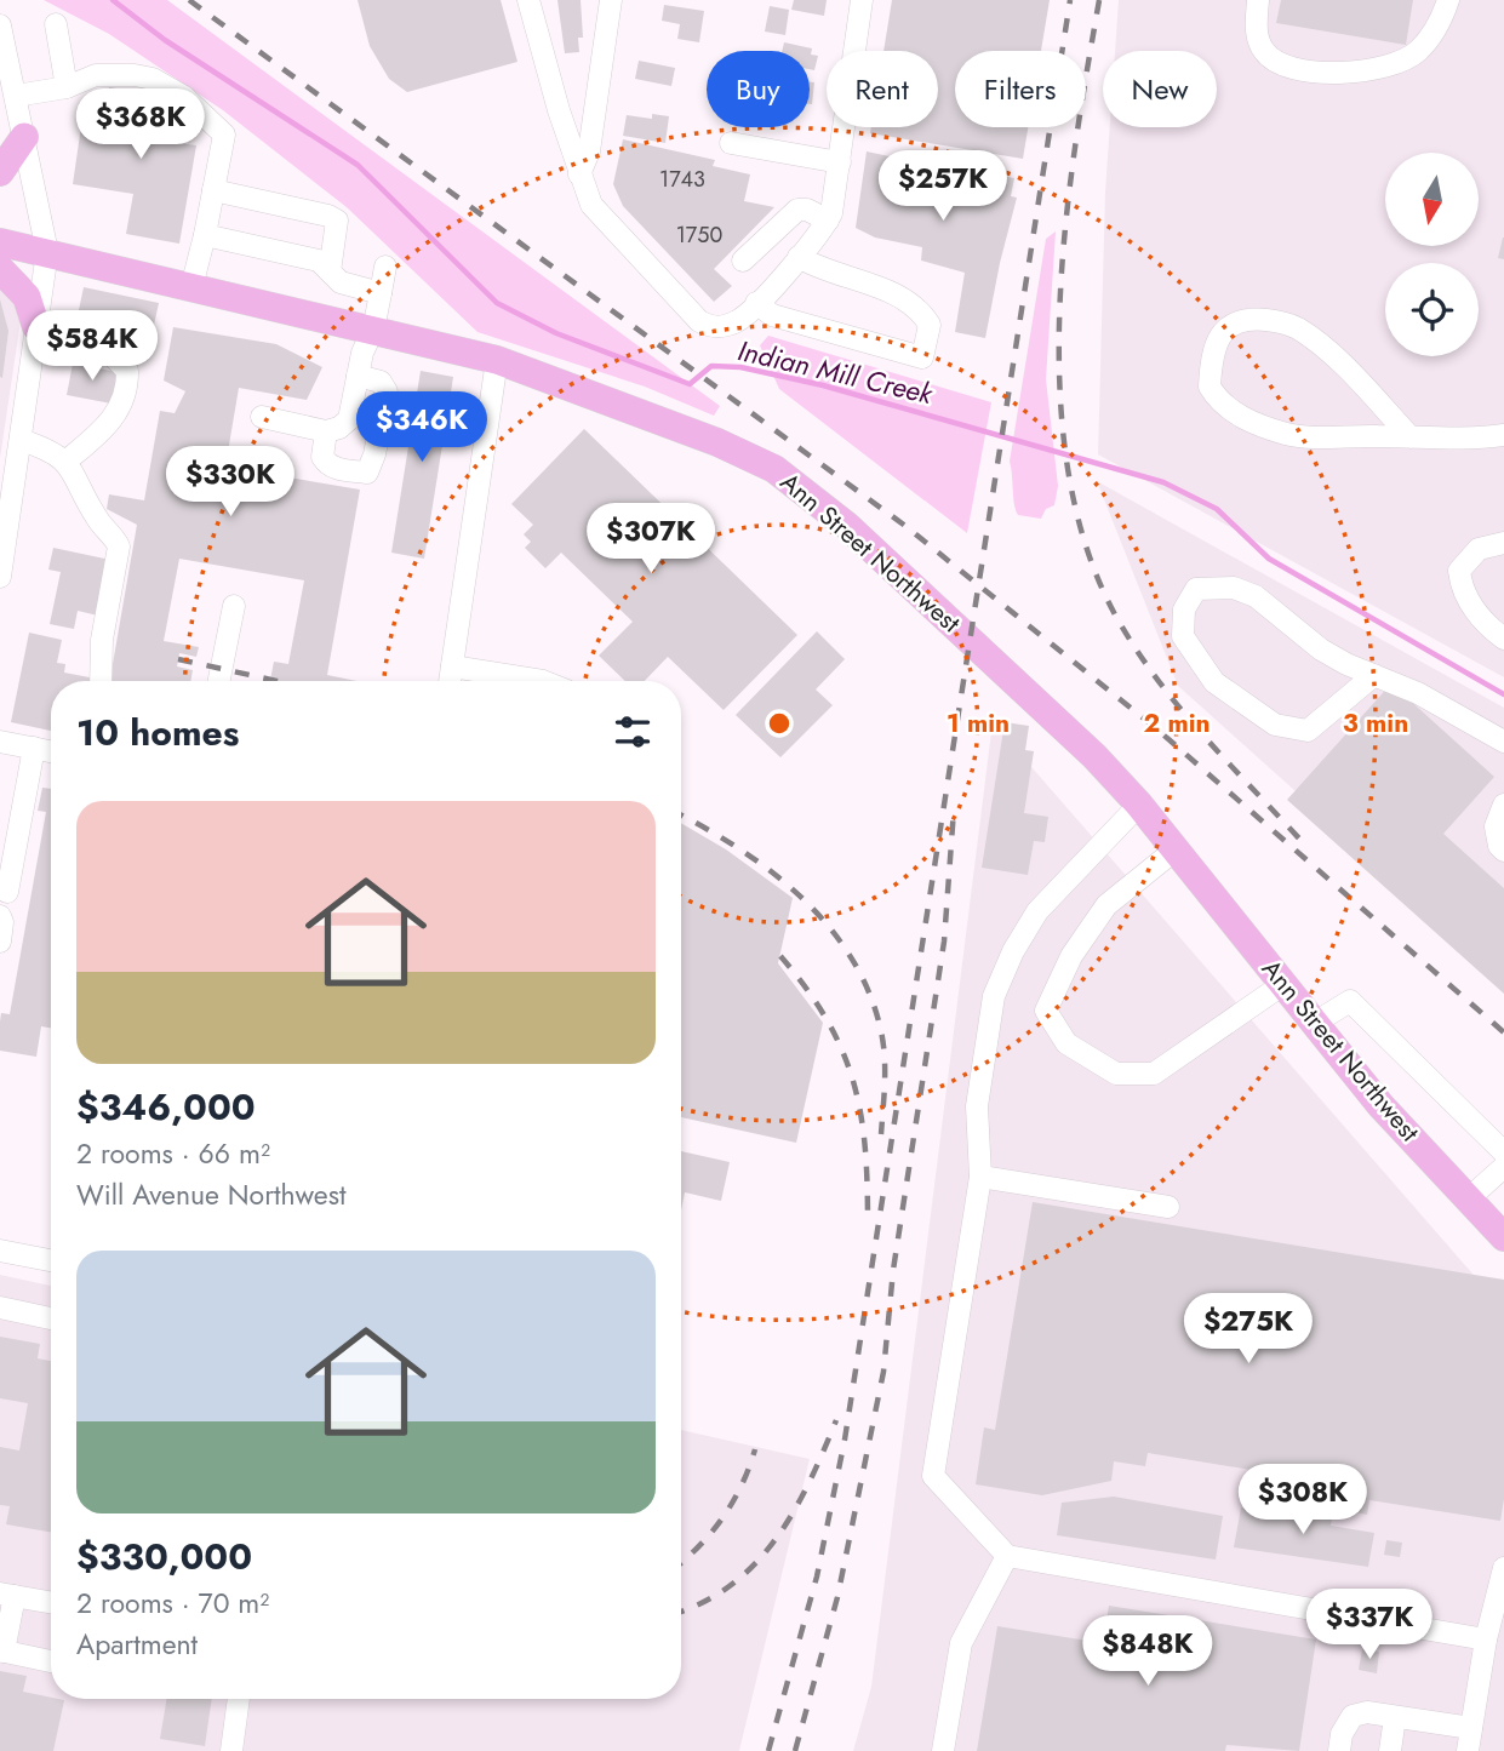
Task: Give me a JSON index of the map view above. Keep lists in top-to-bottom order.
{
  "streets": {
    "main road": ["Ann Street Northwest"]
  },
  "water": ["Indian Mill Creek"],
  "house_numbers": ["1743", "1750"],
  "north": "bottom",
  "page": {
    "chip": [
      "Buy",
      "Rent",
      "Filters",
      "New"
    ],
    "price": [
      "$368K",
      "$257K",
      "$584K",
      "$346K",
      "$330K",
      "$307K",
      "$275K",
      "$308K",
      "$337K",
      "$848K"
    ],
    "heading": "10 homes",
    "list": [
      {
        "name": "$346,000",
        "note": "2 rooms · 66 m² · Will Avenue Northwest"
      },
      {
        "name": "$330,000",
        "note": "2 rooms · 70 m² · Apartment"
      }
    ]
  },
  "rings": ["1 min", "2 min", "3 min"]
}
